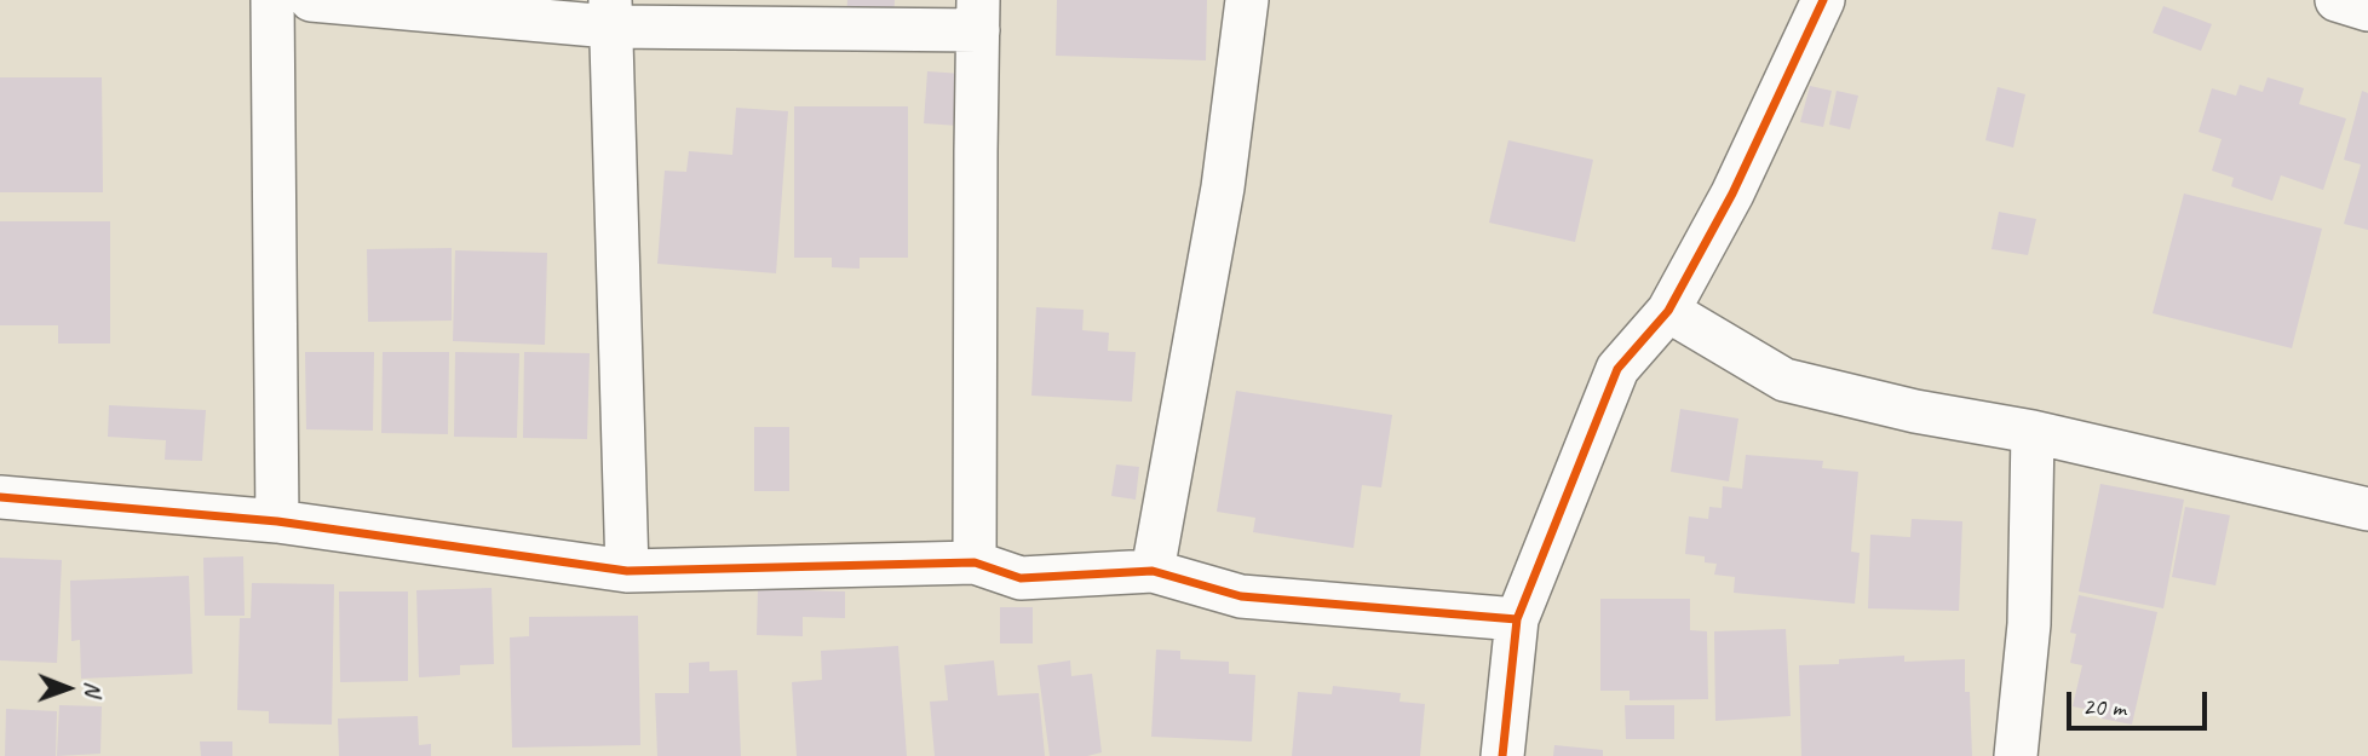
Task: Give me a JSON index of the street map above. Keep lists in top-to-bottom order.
{
  "scale_bar": "20 m",
  "north": "right"
}
